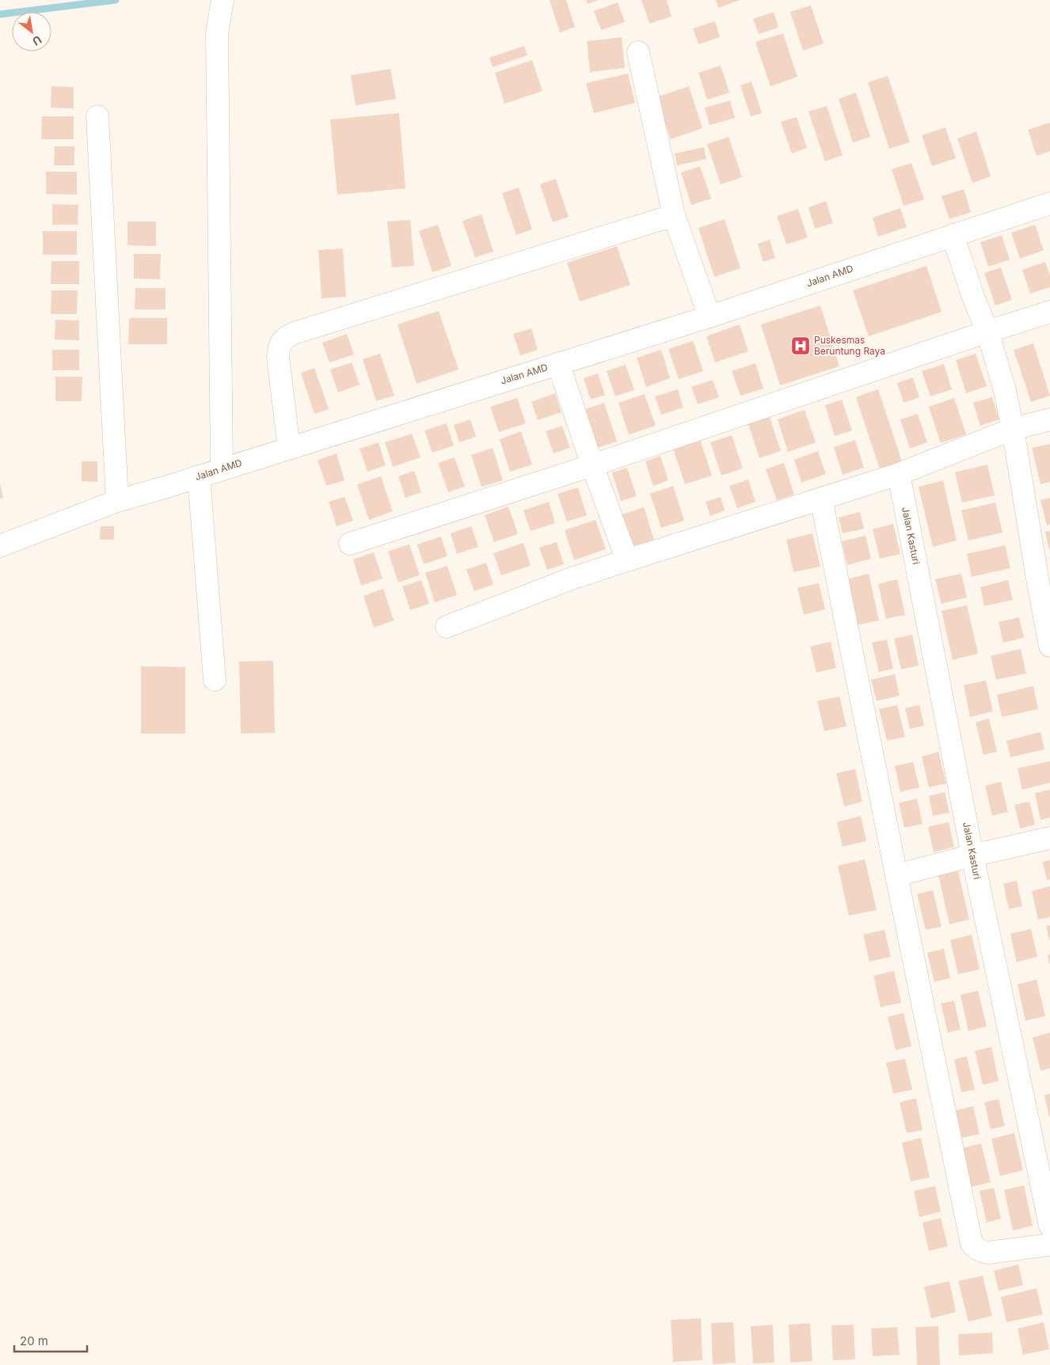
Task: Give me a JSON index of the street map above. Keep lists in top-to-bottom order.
{
  "streets": {
    "street": ["Jalan AMD", "Jalan Kasturi"]
  },
  "places": {
    "hospital": ["Puskesmas Beruntung Raya"]
  },
  "scale_bar": "20 m",
  "north": "bottom right"
}
